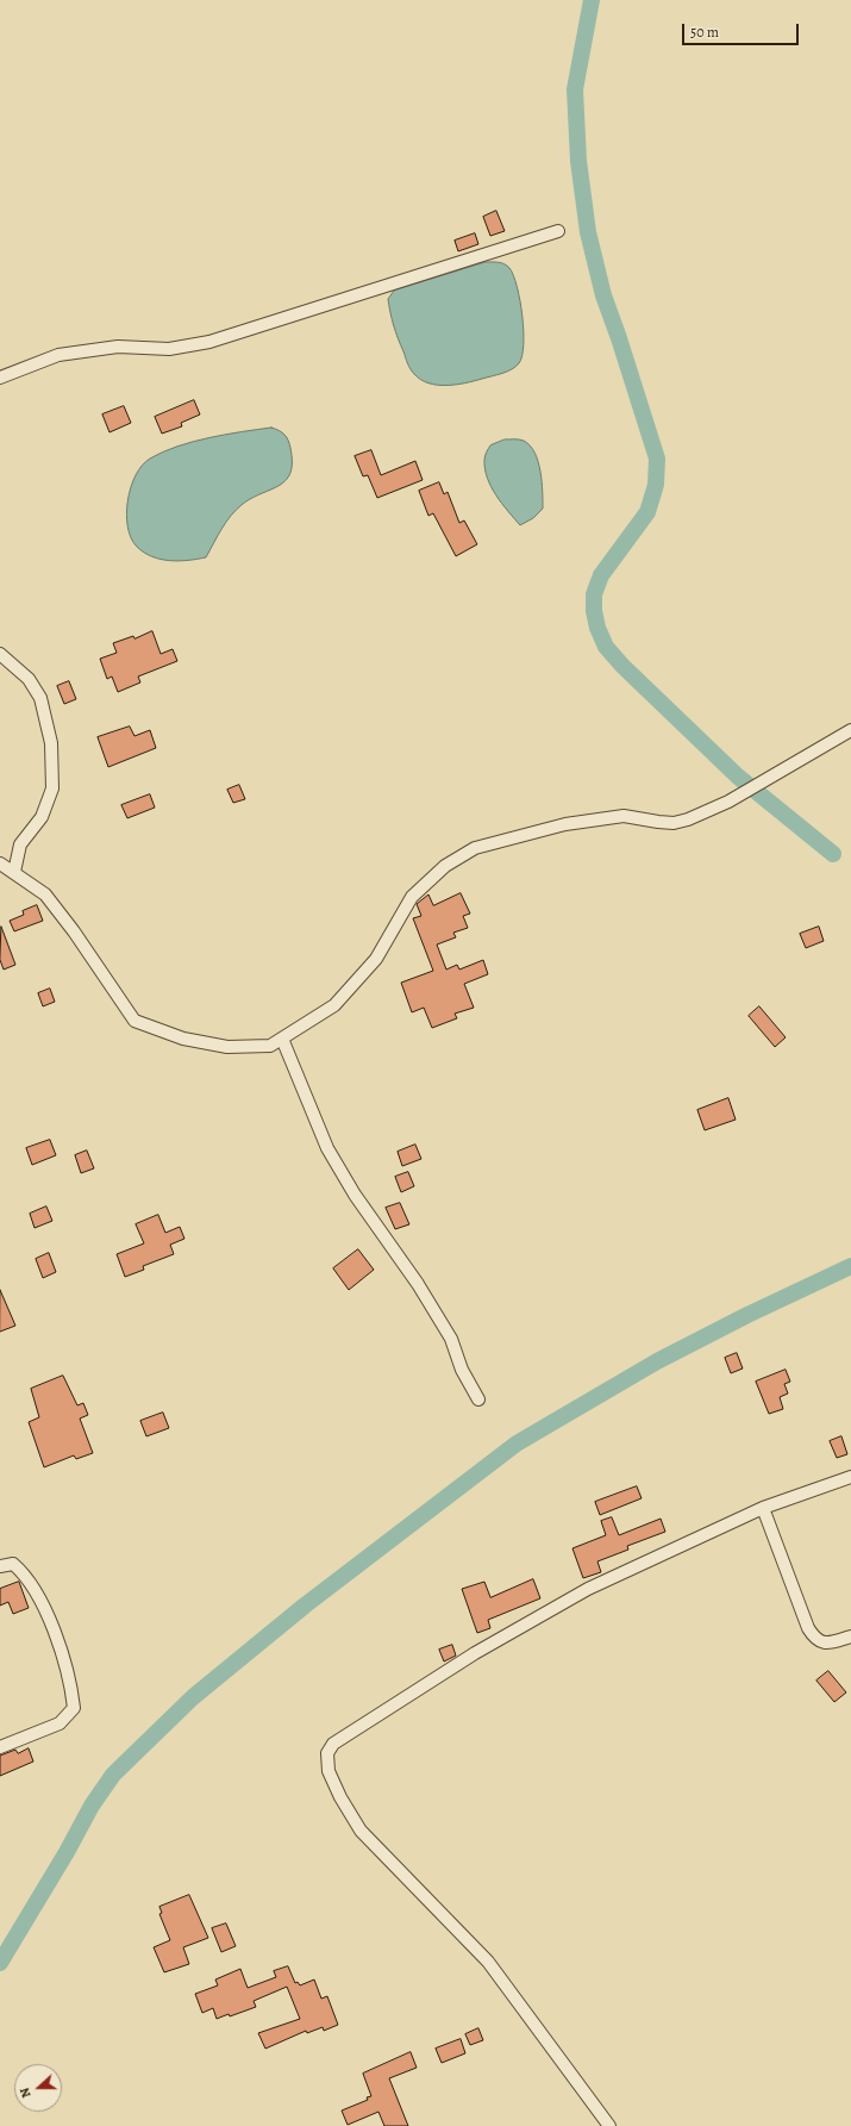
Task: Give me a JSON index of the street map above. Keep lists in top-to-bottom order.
{
  "scale_bar": "50 m",
  "north": "left"
}
